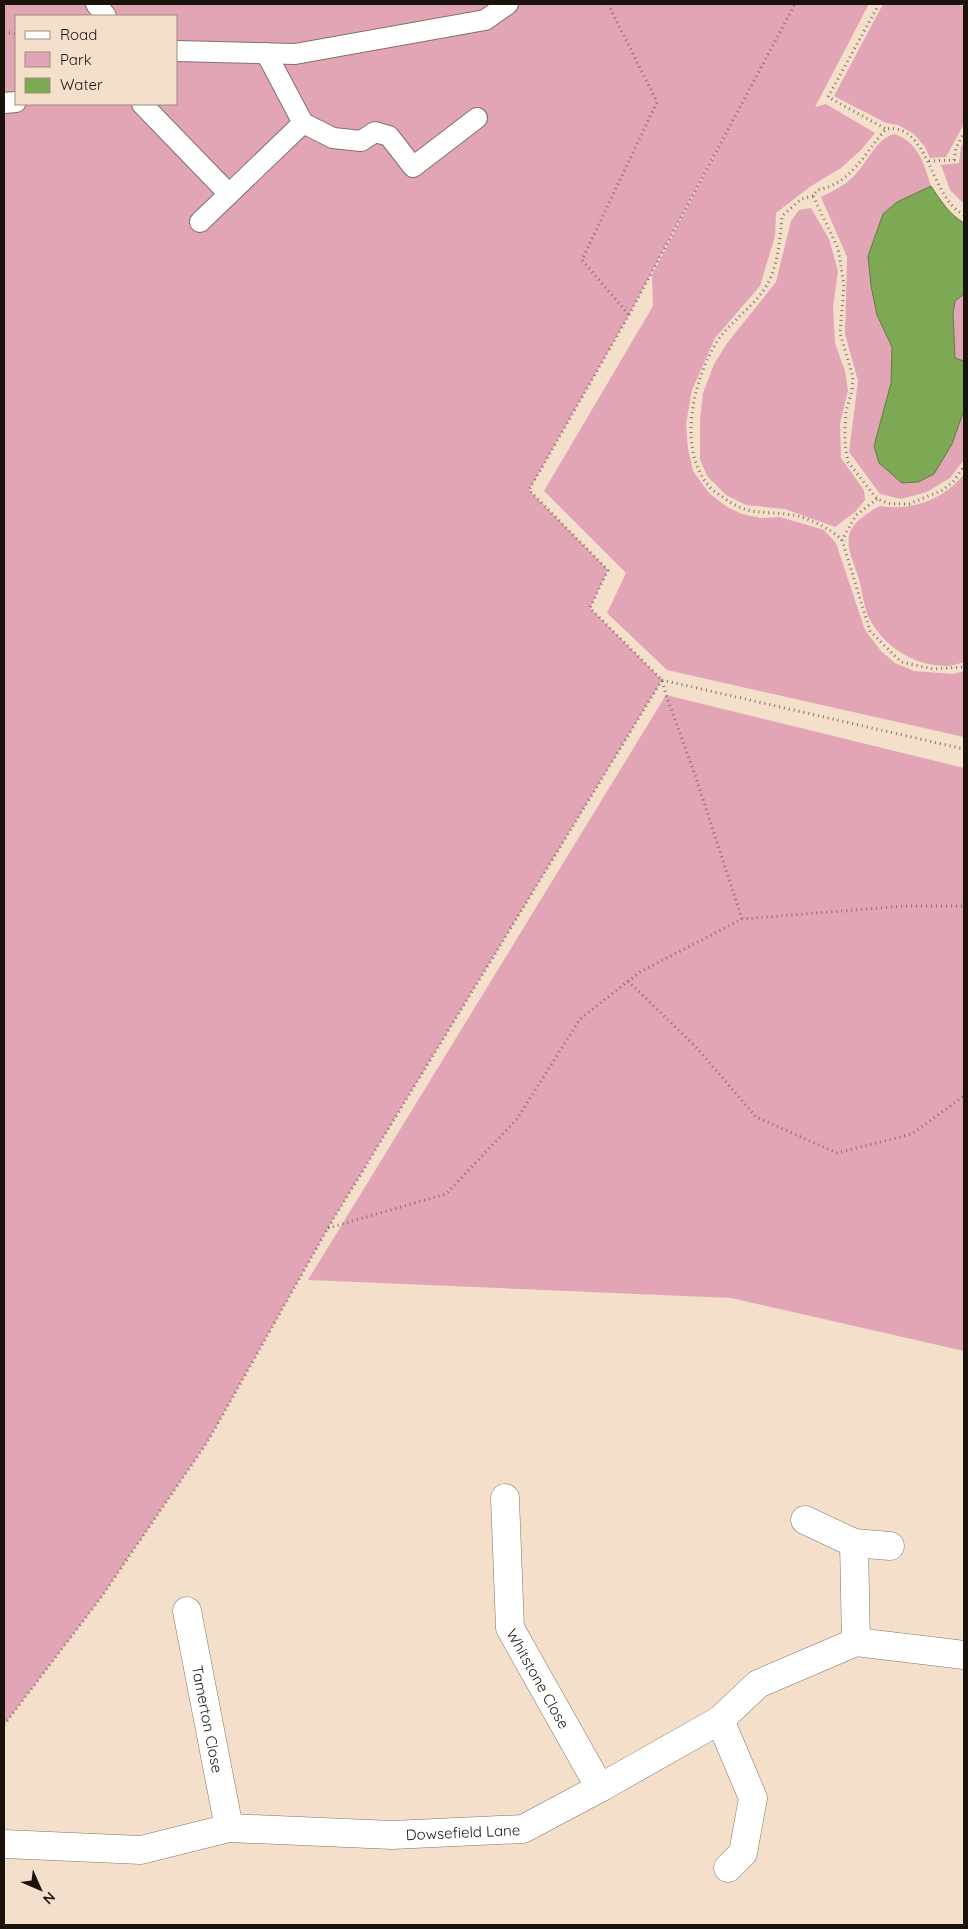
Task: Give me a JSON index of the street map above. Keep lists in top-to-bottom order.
{
  "streets": {
    "street": ["Whitstone Close", "Tamerton Close", "Dowsefield Lane"]
  },
  "crossings": [
    ["Whitstone Close", "Dowsefield Lane"],
    ["Tamerton Close", "Dowsefield Lane"]
  ],
  "legend": ["Road", "Park", "Water"],
  "north": "bottom right"
}
